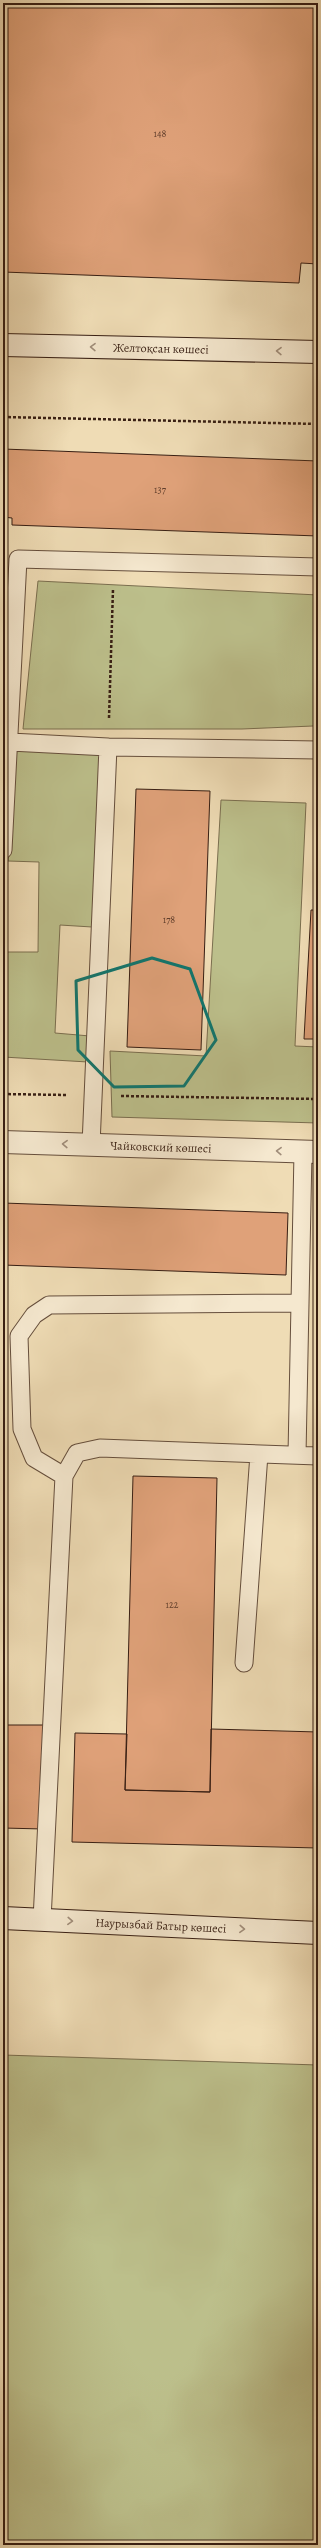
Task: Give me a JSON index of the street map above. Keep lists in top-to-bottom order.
{
  "streets": {
    "main road": ["Желтоқсан көшесі", "Чайковский көшесі", "Наурызбай Батыр көшесі"]
  },
  "one_way": ["Желтоқсан көшесі", "Чайковский көшесі", "Наурызбай Батыр көшесі"],
  "house_numbers": [
    "148",
    "137",
    "178",
    "122"
  ]
}
